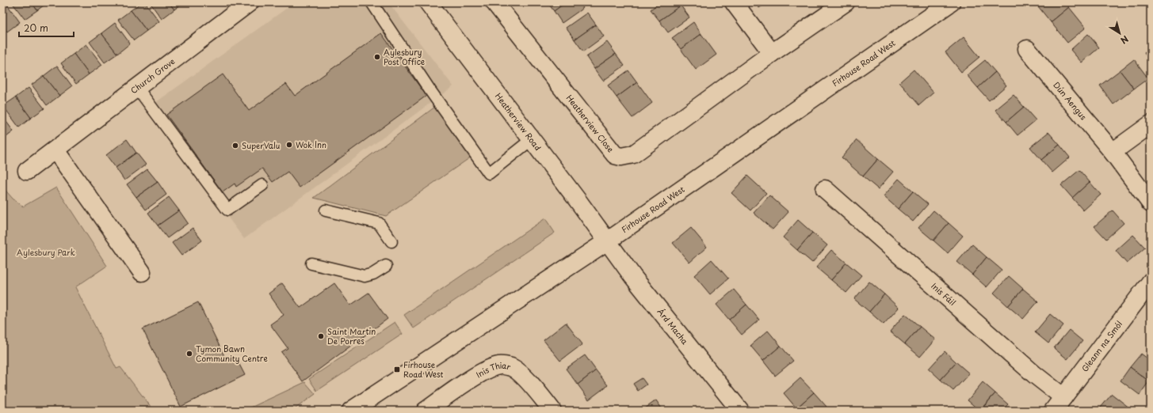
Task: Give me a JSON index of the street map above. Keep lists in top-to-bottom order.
{
  "streets": {
    "street": [
      "Firhouse Road West",
      "Church Grove",
      "Dún Aengus",
      "Heatherview Road",
      "Heatherview Close",
      "Inis Fáil",
      "Árd Macha",
      "Gleann na Smól",
      "Inis Thiar"
    ]
  },
  "crossings": [
    ["Firhouse Road West", "Heatherview Road"],
    ["Firhouse Road West", "Árd Macha"],
    ["Heatherview Road", "Árd Macha"],
    ["Inis Fáil", "Gleann na Smól"]
  ],
  "parks": ["Aylesbury Park"],
  "places": {
    "other": [
      "Aylesbury Post Office",
      "Wok Inn",
      "SuperValu",
      "Saint Martin De Porres",
      "Tymon Bawn Community Centre"
    ],
    "transit": ["Firhouse Road West"]
  },
  "scale_bar": "20 m",
  "north": "bottom right"
}
